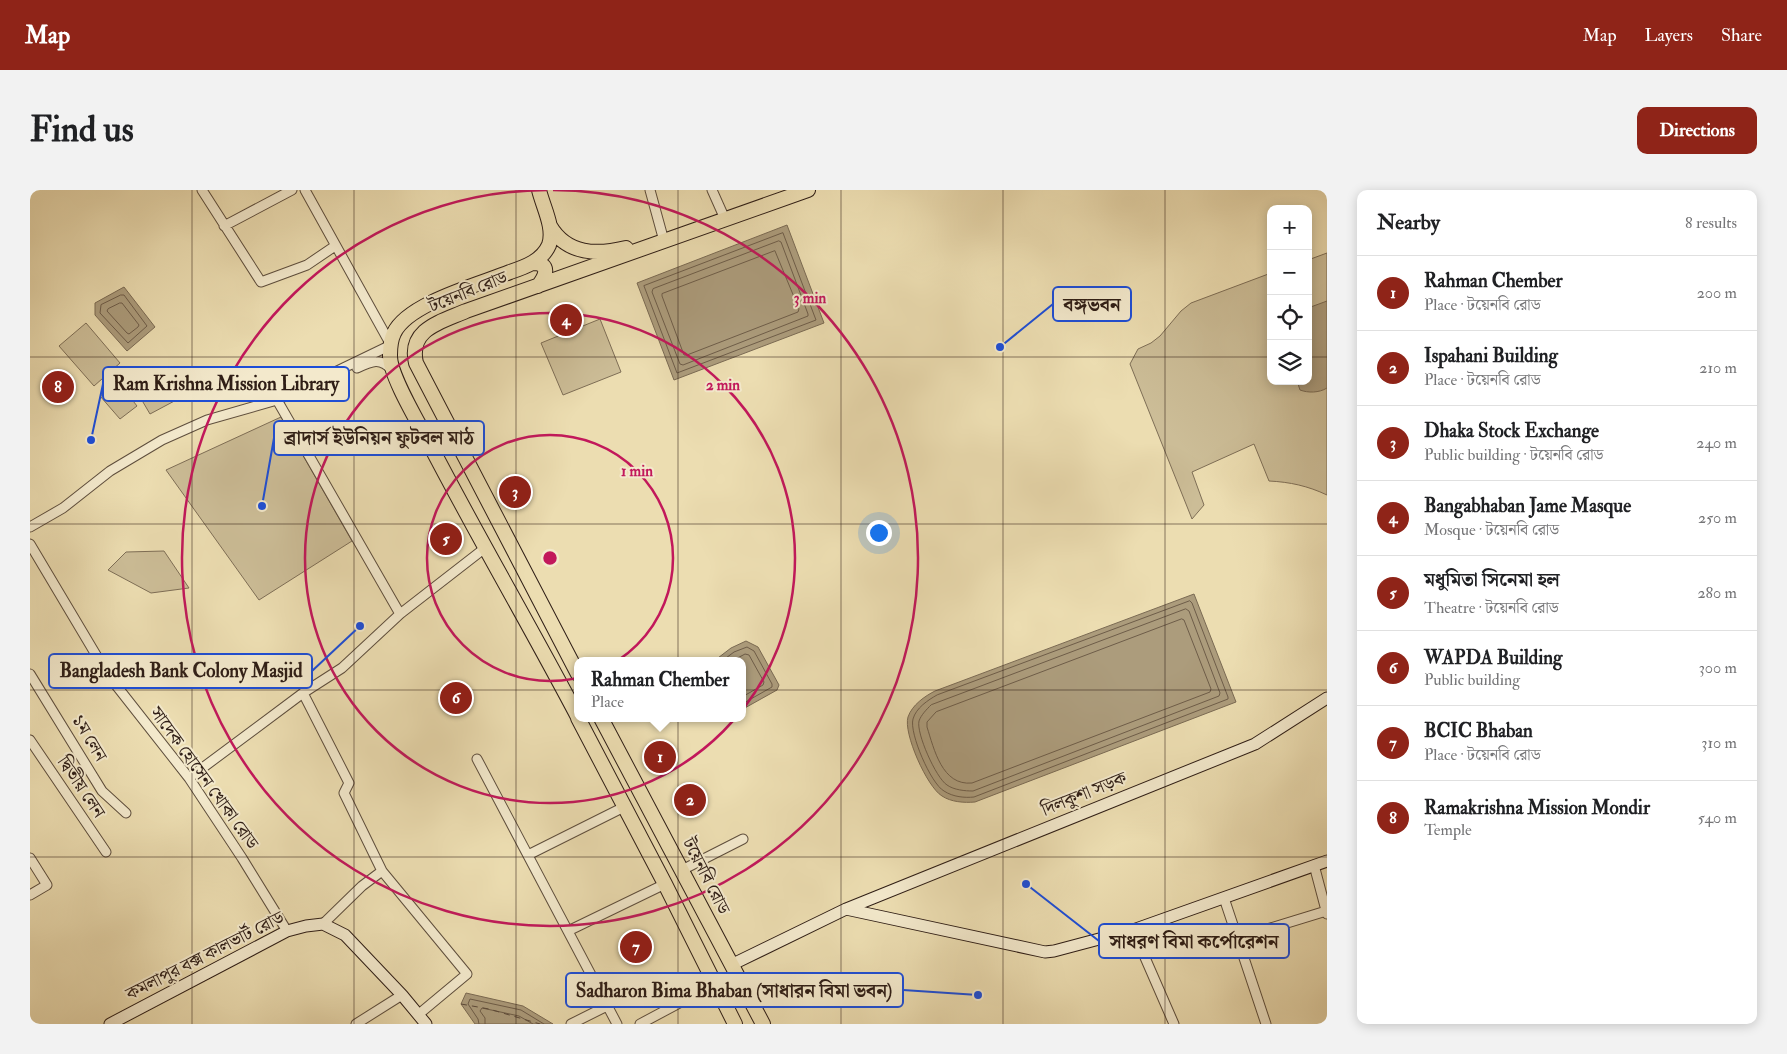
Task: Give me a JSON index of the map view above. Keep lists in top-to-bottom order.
{
  "streets": {
    "main road": ["টয়েনবি রোড"],
    "street": [
      "১ম লেন",
      "সাদেক হোসেন খোকা রোড",
      "দ্বিতীয় লেন",
      "দিলকুশা সড়ক",
      "কমলাপুর বক্স কালভার্ট রোড"
    ]
  },
  "crossings": [
    ["টয়েনবি রোড", "দিলকুশা সড়ক"],
    ["সাদেক হোসেন খোকা রোড", "কমলাপুর বক্স কালভার্ট রোড"]
  ],
  "places": [
    "বঙ্গভবন",
    "Ram Krishna Mission Library",
    "ব্রাদার্স ইউনিয়ন ফুটবল মাঠ",
    "Bangladesh Bank Colony Masjid",
    "সাধরণ বিমা কর্পোরেশন",
    "Sadharon Bima Bhaban (সাধারন বিমা ভবন)"
  ],
  "page": {
    "header": "Map",
    "nav": ["Map", "Layers", "Share"],
    "buttons": "Directions",
    "title": "Find us",
    "heading": ["Nearby", "8 results"],
    "map_buttons": ["+", "−"],
    "list": [
      {
        "mark": "1",
        "name": "Rahman Chember",
        "note": "Place · টয়েনবি রোড",
        "value": "200 m"
      },
      {
        "mark": "2",
        "name": "Ispahani Building",
        "note": "Place · টয়েনবি রোড",
        "value": "210 m"
      },
      {
        "mark": "3",
        "name": "Dhaka Stock Exchange",
        "note": "Public building · টয়েনবি রোড",
        "value": "240 m"
      },
      {
        "mark": "4",
        "name": "Bangabhaban Jame Masque",
        "note": "Mosque · টয়েনবি রোড",
        "value": "250 m"
      },
      {
        "mark": "5",
        "name": "মধুমিতা সিনেমা হল",
        "note": "Theatre · টয়েনবি রোড",
        "value": "280 m"
      },
      {
        "mark": "6",
        "name": "WAPDA Building",
        "note": "Public building",
        "value": "300 m"
      },
      {
        "mark": "7",
        "name": "BCIC Bhaban",
        "note": "Place · টয়েনবি রোড",
        "value": "310 m"
      },
      {
        "mark": "8",
        "name": "Ramakrishna Mission Mondir",
        "note": "Temple",
        "value": "540 m"
      }
    ],
    "pins": [
      "4",
      "8",
      "3",
      "5",
      "6",
      "1",
      "2",
      "7"
    ],
    "popup": ["Rahman Chember", "Place"]
  },
  "rings": ["3 min", "2 min", "1 min"]
}
